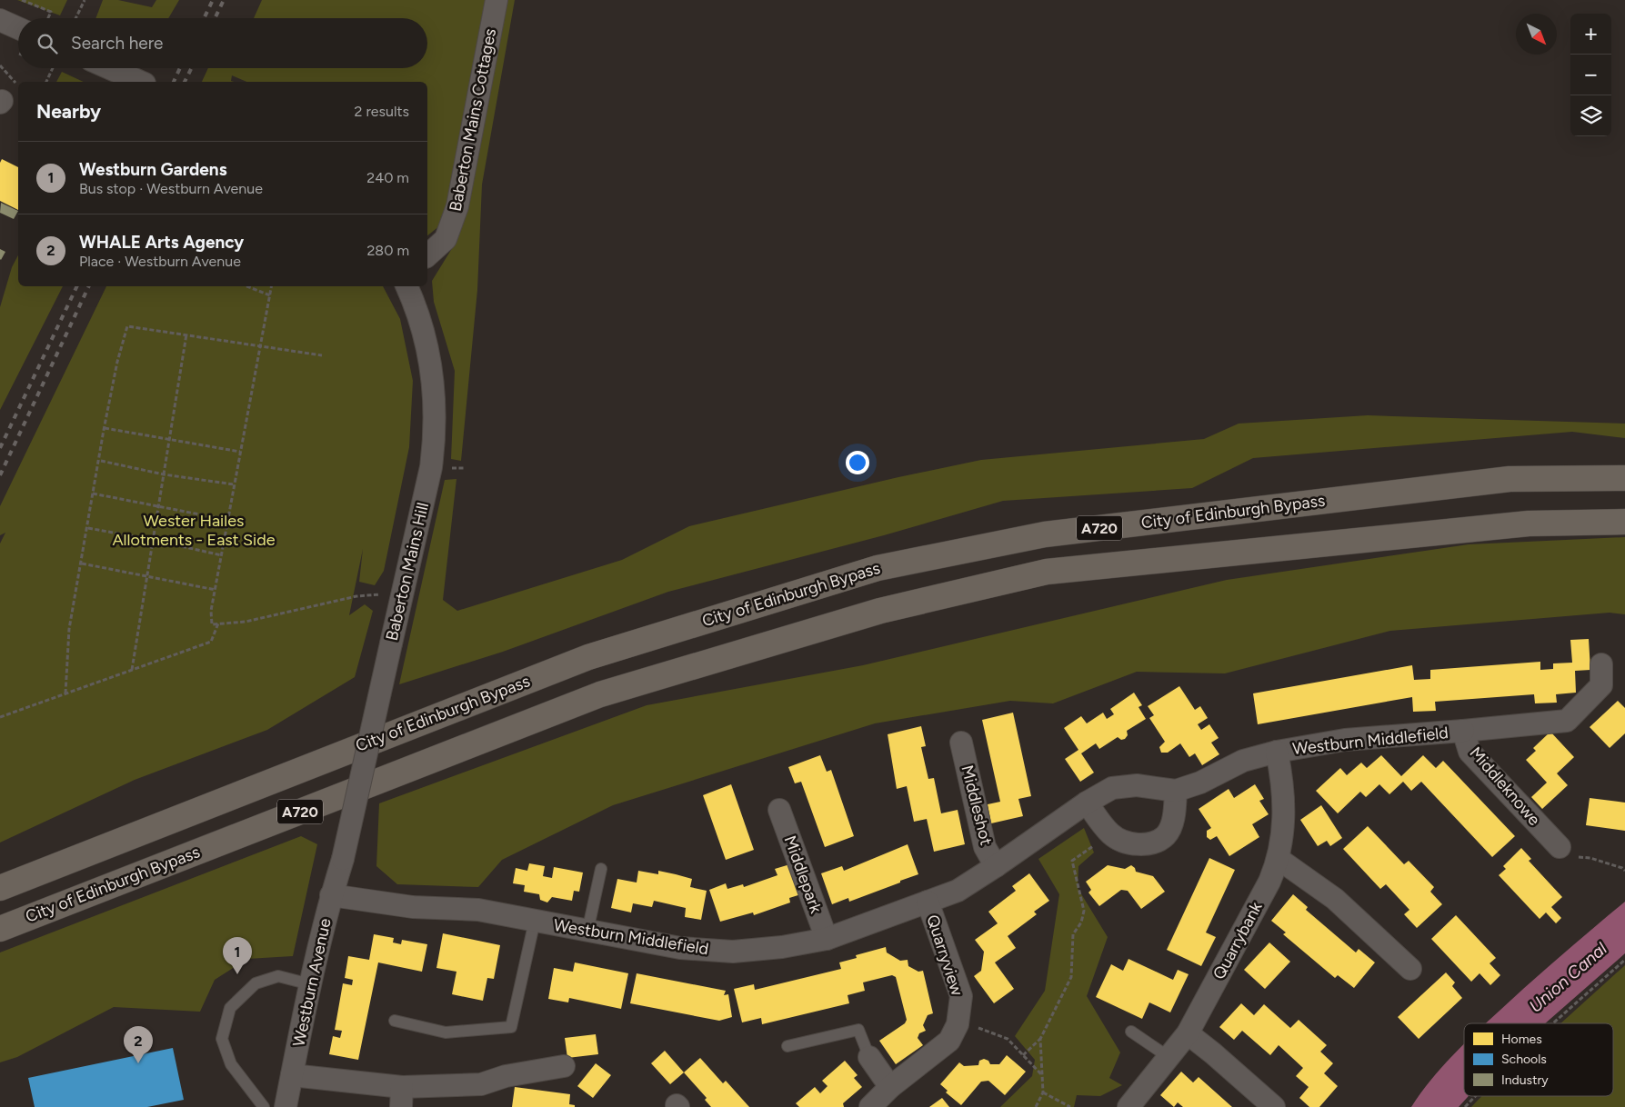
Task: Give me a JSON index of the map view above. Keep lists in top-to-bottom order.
{
  "streets": {
    "highway": ["City of Edinburgh Bypass", "A720"],
    "street": [
      "Baberton Mains Cottages",
      "Baberton Mains Hill",
      "Westburn Middlefield",
      "Middleknowe",
      "Middleshot",
      "Middlepark",
      "Quarrybank",
      "Quarryview",
      "Westburn Avenue"
    ]
  },
  "crossings": [
    ["Baberton Mains Hill", "Westburn Avenue"],
    ["Westburn Middlefield", "Middleknowe"],
    ["Westburn Middlefield", "Middleshot"],
    ["Westburn Middlefield", "Middlepark"],
    ["Westburn Middlefield", "Quarrybank"],
    ["Westburn Middlefield", "Quarryview"],
    ["Westburn Middlefield", "Westburn Avenue"]
  ],
  "water": ["Union Canal"],
  "parks": ["Wester Hailes Allotments - East Side"],
  "legend": ["Homes", "Schools", "Industry"],
  "north": "bottom right",
  "page": {
    "map_buttons": ["+", "−"],
    "search": "Search here",
    "heading": ["Nearby", "2 results"],
    "list": [
      {
        "mark": "1",
        "name": "Westburn Gardens",
        "note": "Bus stop · Westburn Avenue",
        "value": "240 m"
      },
      {
        "mark": "2",
        "name": "WHALE Arts Agency",
        "note": "Place · Westburn Avenue",
        "value": "280 m"
      }
    ],
    "pins": ["1", "2"]
  }
}
